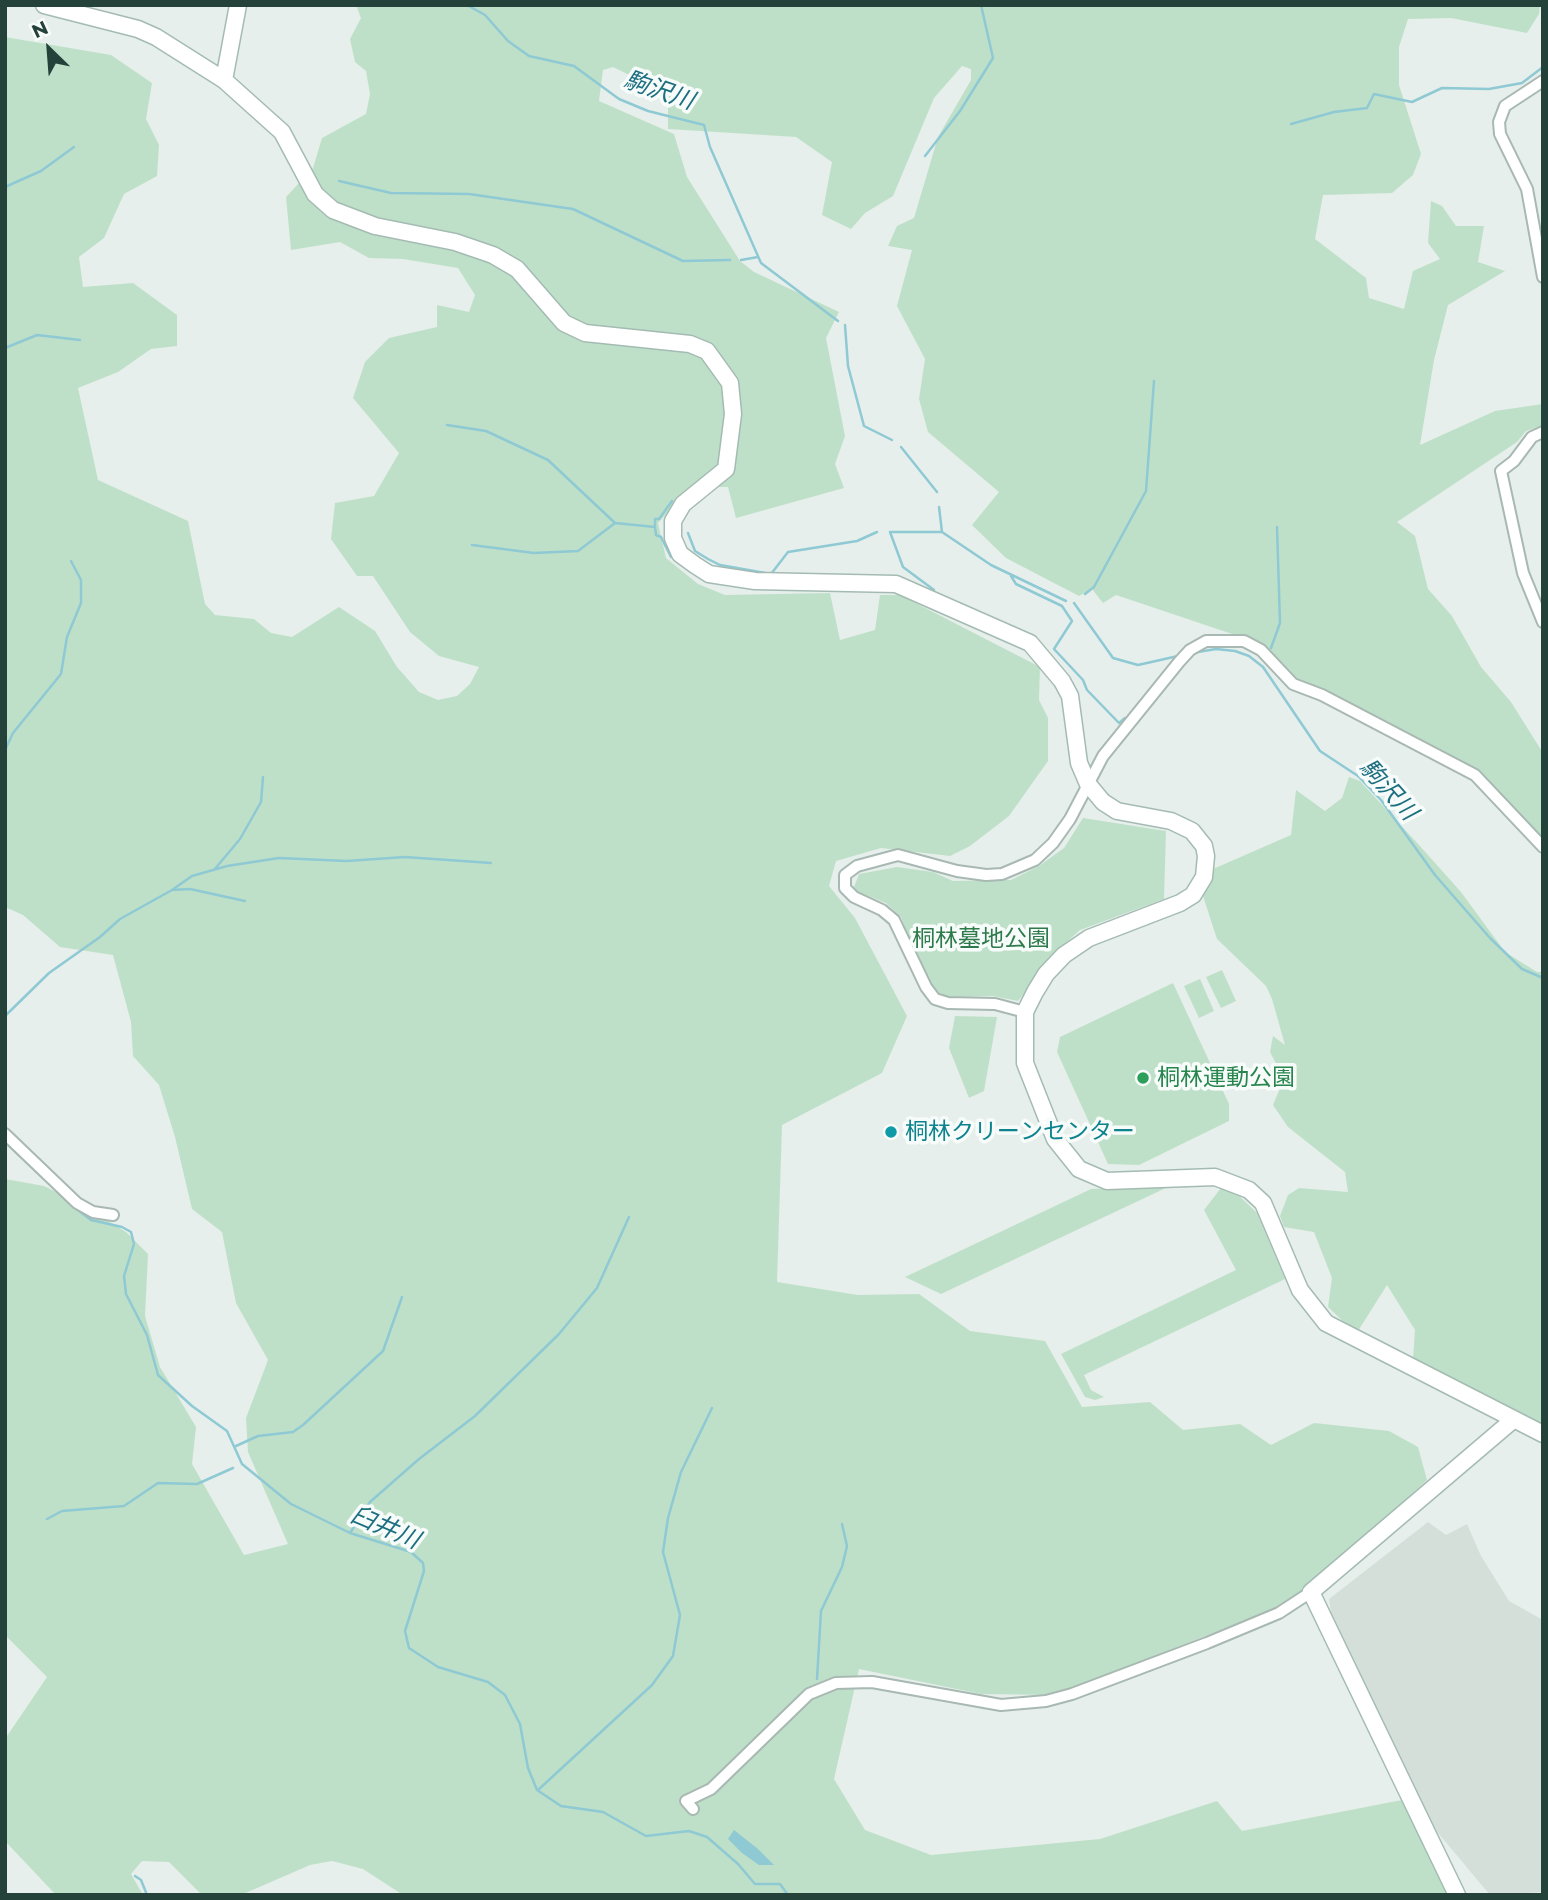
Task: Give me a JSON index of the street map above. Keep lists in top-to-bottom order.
{
  "water": ["駒沢川", "臼井川"],
  "parks": ["桐林墓地公園"],
  "places": ["桐林運動公園", "桐林クリーンセンター"],
  "north": "top left"
}
